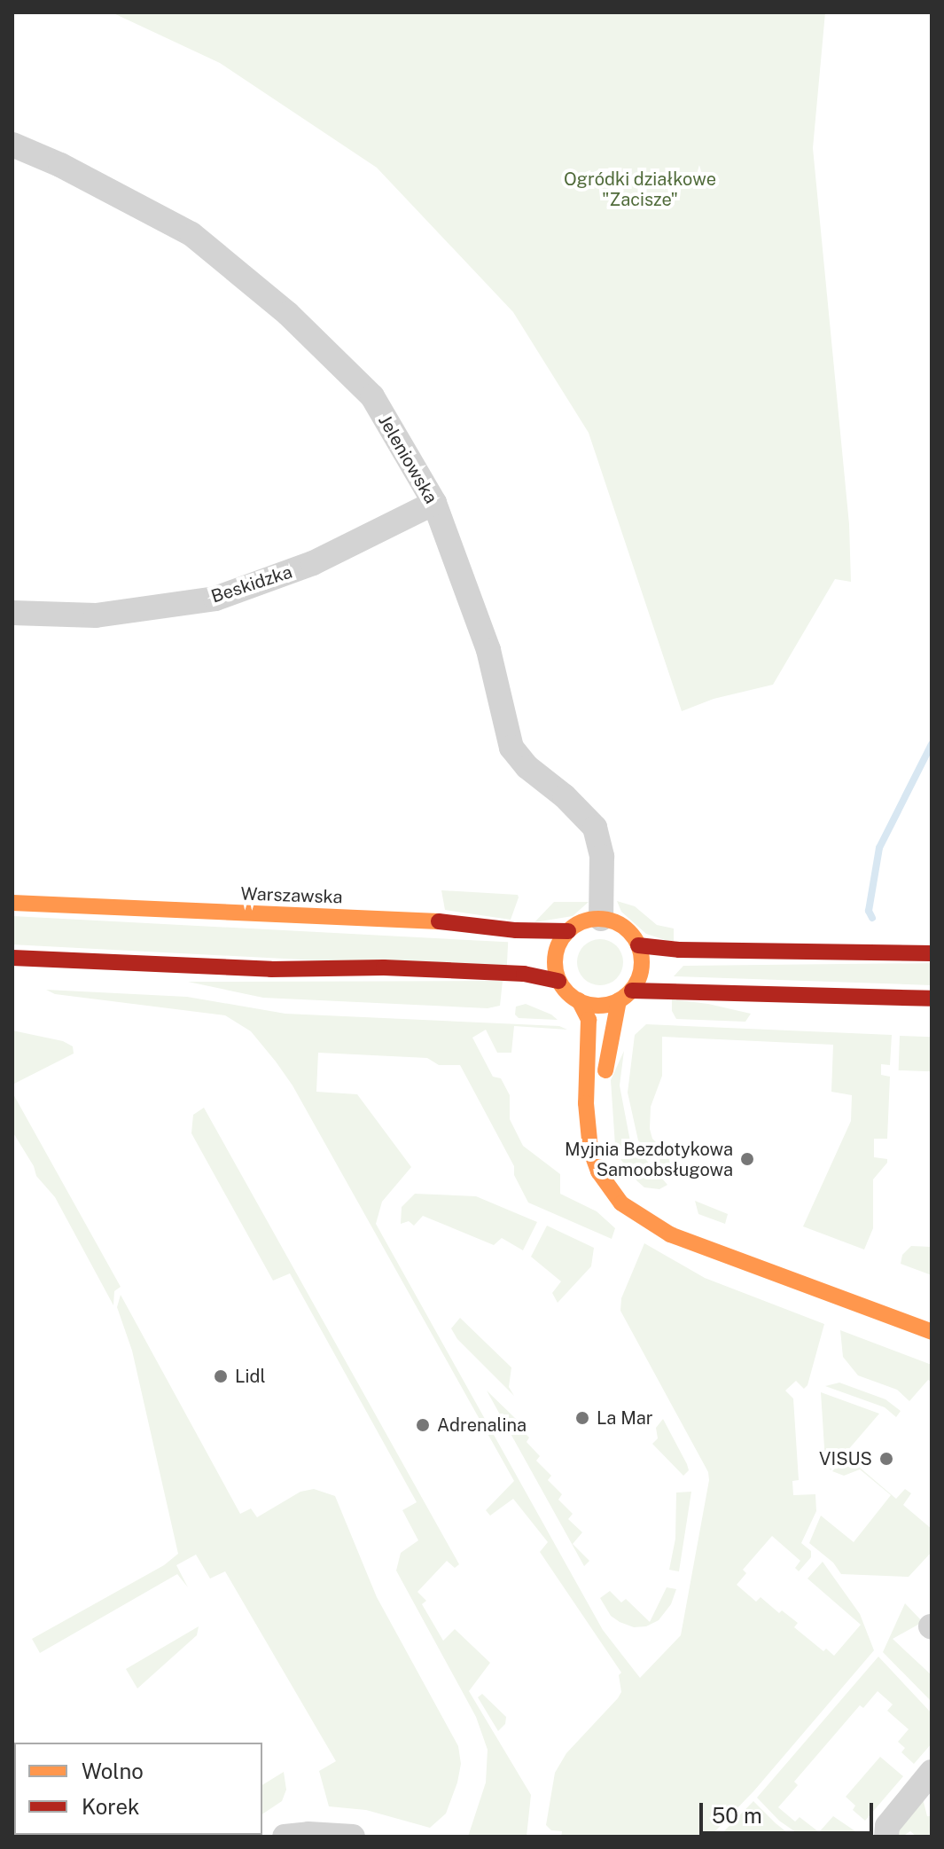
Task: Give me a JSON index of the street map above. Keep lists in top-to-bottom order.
{
  "streets": {
    "main road": ["Warszawska"],
    "street": ["Jeleniowska", "Beskidzka"]
  },
  "crossings": [
    ["Jeleniowska", "Beskidzka"],
    ["Jeleniowska", "Warszawska"]
  ],
  "parks": ["Ogródki działkowe \"Zacisze\""],
  "places": [
    "Myjnia Bezdotykowa Samoobsługowa",
    "Lidl",
    "La Mar",
    "Adrenalina",
    "VISUS"
  ],
  "legend": ["Wolno", "Korek"],
  "scale_bar": "50 m"
}
